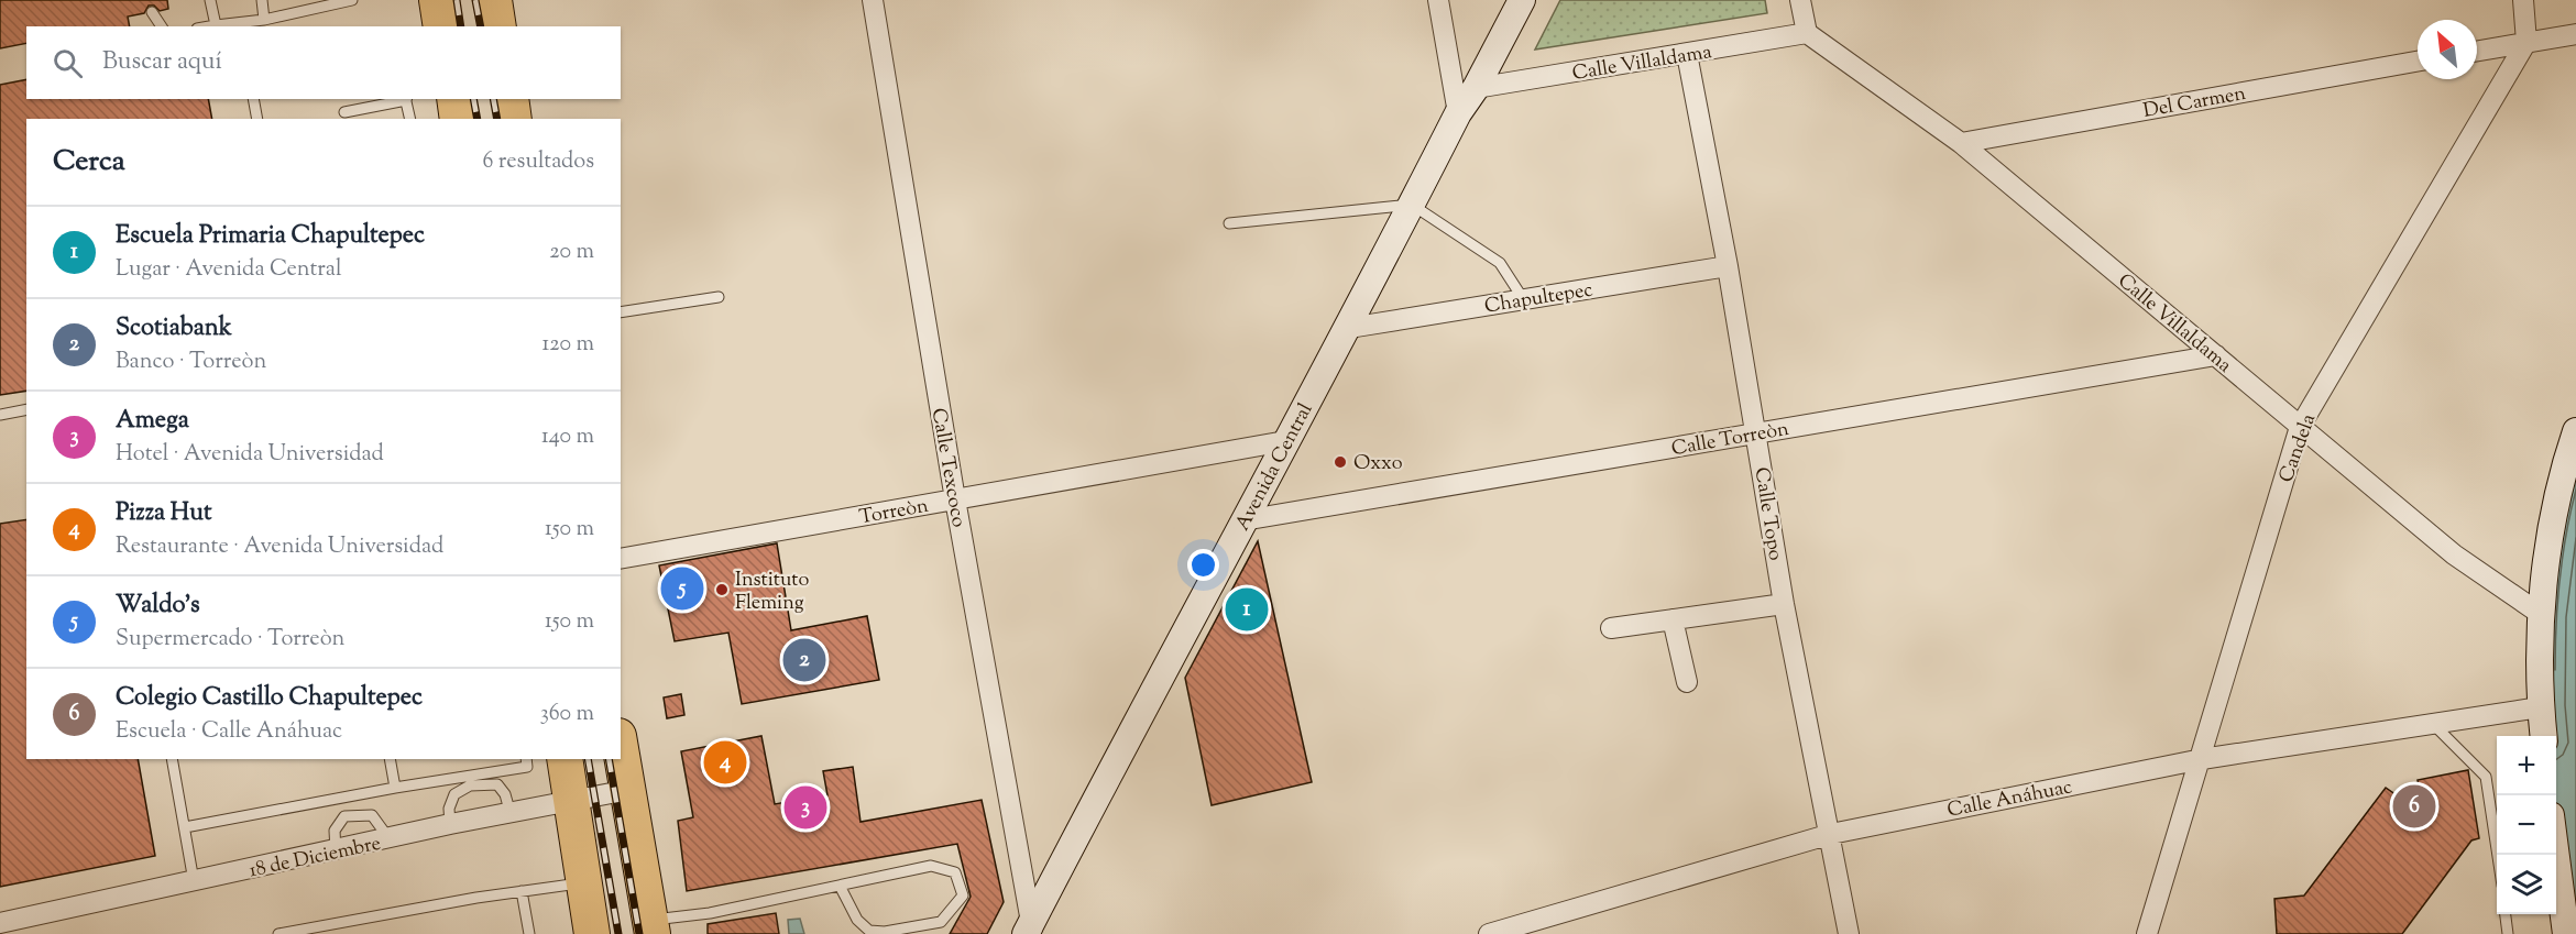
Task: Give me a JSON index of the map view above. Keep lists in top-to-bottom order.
{
  "streets": {
    "street": [
      "Calle Villaldama",
      "Del Carmen",
      "Chapultepec",
      "Calle Torreòn",
      "Candela",
      "Avenida Central",
      "Calle Texcoco",
      "Torreòn",
      "Calle Topo",
      "Calle Anáhuac",
      "18 de Diciembre"
    ]
  },
  "crossings": [
    ["Calle Villaldama", "Del Carmen"],
    ["Calle Villaldama", "Calle Torreòn"],
    ["Calle Villaldama", "Candela"],
    ["Calle Villaldama", "Avenida Central"],
    ["Calle Villaldama", "Calle Topo"],
    ["Chapultepec", "Avenida Central"],
    ["Chapultepec", "Calle Topo"],
    ["Calle Torreòn", "Avenida Central"],
    ["Calle Torreòn", "Calle Topo"],
    ["Candela", "Calle Anáhuac"],
    ["Avenida Central", "Calle Texcoco"],
    ["Avenida Central", "Torreòn"],
    ["Calle Texcoco", "Torreòn"],
    ["Calle Topo", "Calle Anáhuac"]
  ],
  "places": ["Oxxo", "Instituto Fleming"],
  "north": "top left",
  "page": {
    "search": "Buscar aquí",
    "heading": ["Cerca", "6 resultados"],
    "list": [
      {
        "mark": "1",
        "name": "Escuela Primaria Chapultepec",
        "note": "Lugar · Avenida Central",
        "value": "20 m"
      },
      {
        "mark": "2",
        "name": "Scotiabank",
        "note": "Banco · Torreòn",
        "value": "120 m"
      },
      {
        "mark": "3",
        "name": "Amega",
        "note": "Hotel · Avenida Universidad",
        "value": "140 m"
      },
      {
        "mark": "4",
        "name": "Pizza Hut",
        "note": "Restaurante · Avenida Universidad",
        "value": "150 m"
      },
      {
        "mark": "5",
        "name": "Waldo's",
        "note": "Supermercado · Torreòn",
        "value": "150 m"
      },
      {
        "mark": "6",
        "name": "Colegio Castillo Chapultepec",
        "note": "Escuela · Calle Anáhuac",
        "value": "360 m"
      }
    ],
    "pins": [
      "5",
      "1",
      "2",
      "4",
      "6",
      "3"
    ],
    "map_buttons": ["+", "−"]
  }
}
